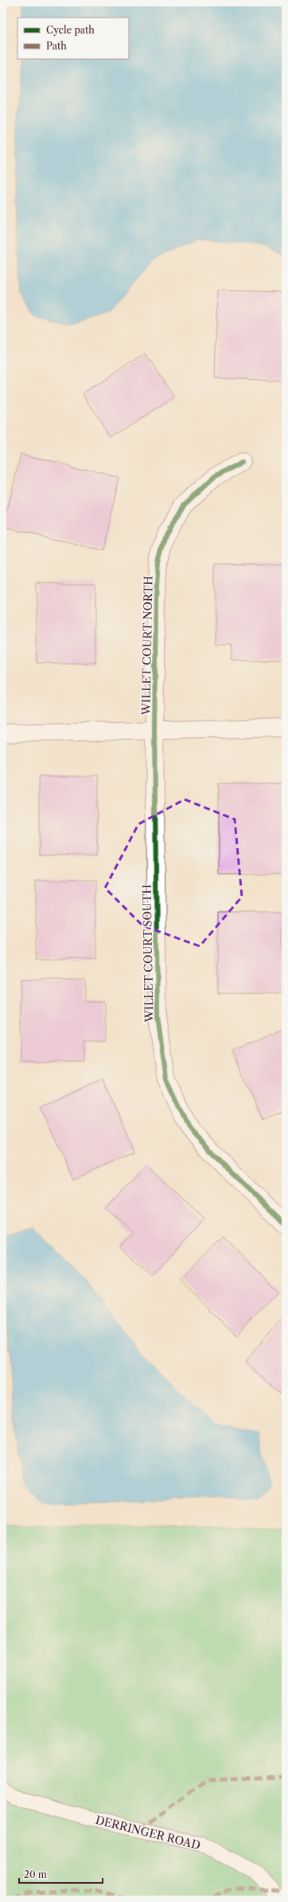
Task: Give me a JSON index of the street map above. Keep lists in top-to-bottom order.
{
  "streets": {
    "street": ["WILLET COURT NORTH", "WILLET COURT SOUTH"],
    "lane": ["DERRINGER ROAD"]
  },
  "crossings": [
    ["WILLET COURT NORTH", "WILLET COURT SOUTH"]
  ],
  "legend": ["Cycle path", "Path"],
  "scale_bar": "20 m"
}
